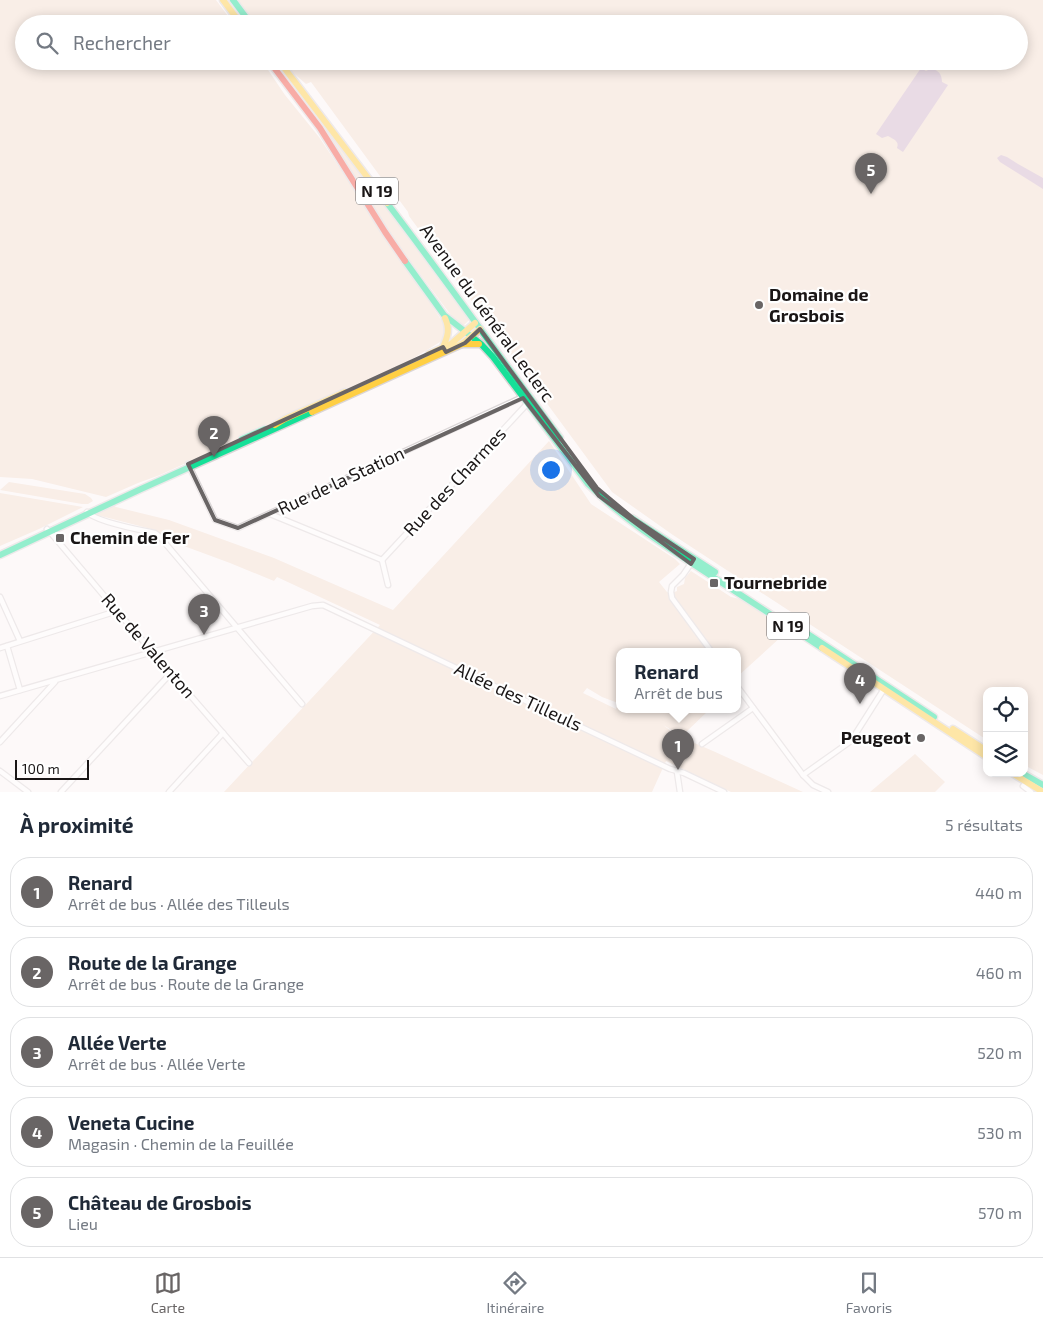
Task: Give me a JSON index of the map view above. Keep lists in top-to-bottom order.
{
  "streets": {
    "main road": ["N 19", "Avenue du Général Leclerc"],
    "street": [
      "Rue de la Station",
      "Rue des Charmes",
      "Rue de Valenton",
      "Allée des Tilleuls"
    ]
  },
  "crossings": [
    ["N 19", "Avenue du Général Leclerc"],
    ["N 19", "Rue de la Station"],
    ["N 19", "Rue des Charmes"]
  ],
  "places": {
    "other": ["Domaine de Grosbois", "Peugeot"],
    "transit": ["Chemin de Fer", "Tournebride"]
  },
  "scale_bar": "100 m",
  "page": {
    "search": "Rechercher",
    "pins": [
      "5",
      "2",
      "3",
      "4",
      "1"
    ],
    "popup": ["Renard", "Arrêt de bus"],
    "scale": "100 m",
    "heading": ["À proximité", "5 résultats"],
    "list": [
      {
        "mark": "1",
        "name": "Renard",
        "note": "Arrêt de bus · Allée des Tilleuls",
        "value": "440 m"
      },
      {
        "mark": "2",
        "name": "Route de la Grange",
        "note": "Arrêt de bus · Route de la Grange",
        "value": "460 m"
      },
      {
        "mark": "3",
        "name": "Allée Verte",
        "note": "Arrêt de bus · Allée Verte",
        "value": "520 m"
      },
      {
        "mark": "4",
        "name": "Veneta Cucine",
        "note": "Magasin · Chemin de la Feuillée",
        "value": "530 m"
      },
      {
        "mark": "5",
        "name": "Château de Grosbois",
        "note": "Lieu",
        "value": "570 m"
      }
    ],
    "nav": ["Carte", "Itinéraire", "Favoris"]
  }
}
